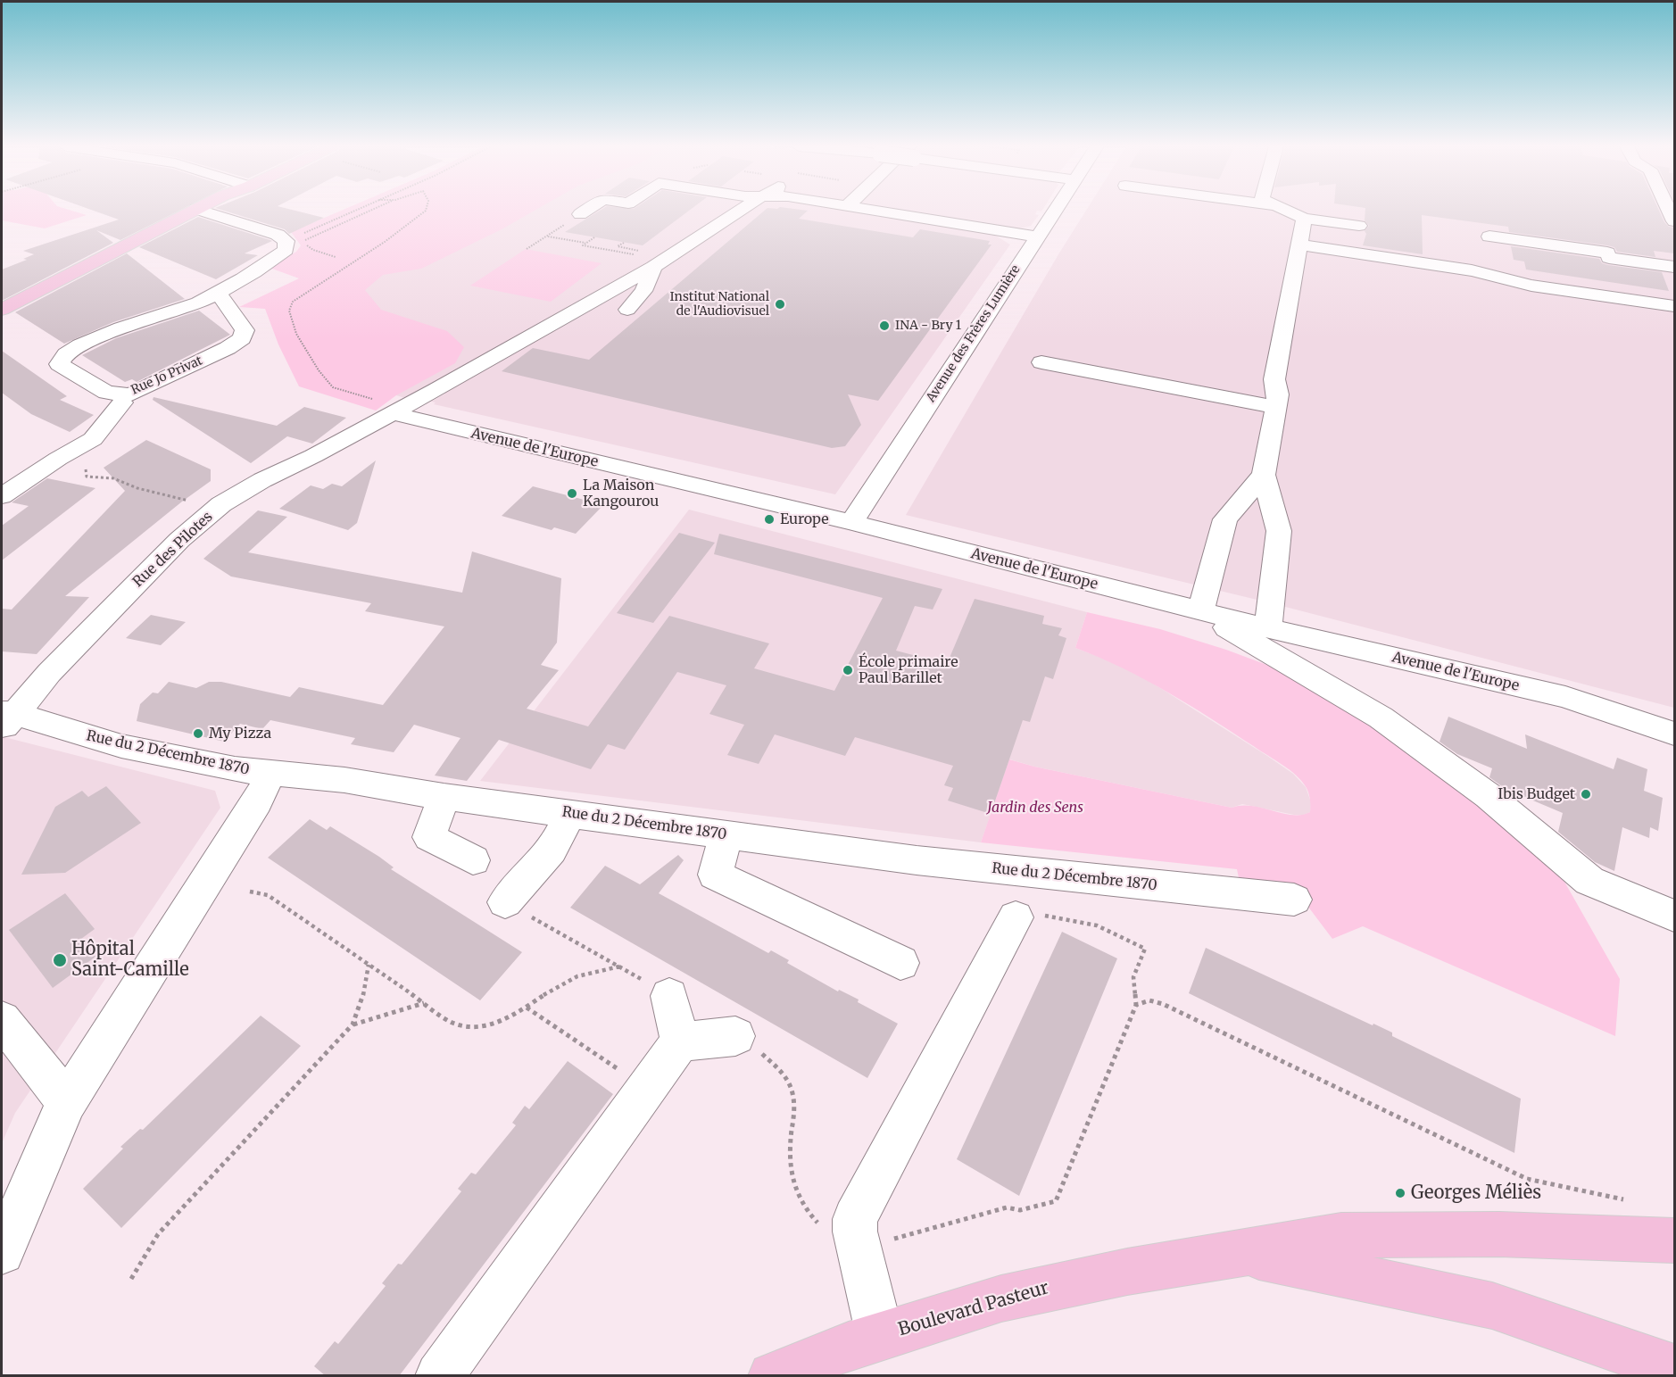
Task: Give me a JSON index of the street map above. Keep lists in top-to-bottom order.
{
  "streets": {
    "main road": ["Boulevard Pasteur"],
    "street": [
      "Avenue des Frères Lumière",
      "Rue Jo Privat",
      "Avenue de l'Europe",
      "Rue des Pilotes",
      "Rue du 2 Décembre 1870"
    ]
  },
  "crossings": [
    ["Avenue des Frères Lumière", "Avenue de l'Europe"],
    ["Avenue de l'Europe", "Rue des Pilotes"],
    ["Rue des Pilotes", "Rue du 2 Décembre 1870"]
  ],
  "parks": ["Jardin des Sens"],
  "places": [
    "Institut National de l'Audiovisuel",
    "INA - Bry 1",
    "La Maison Kangourou",
    "Europe",
    "École primaire Paul Barillet",
    "My Pizza",
    "Ibis Budget",
    "Hôpital Saint-Camille",
    "Georges Méliès"
  ]
}
